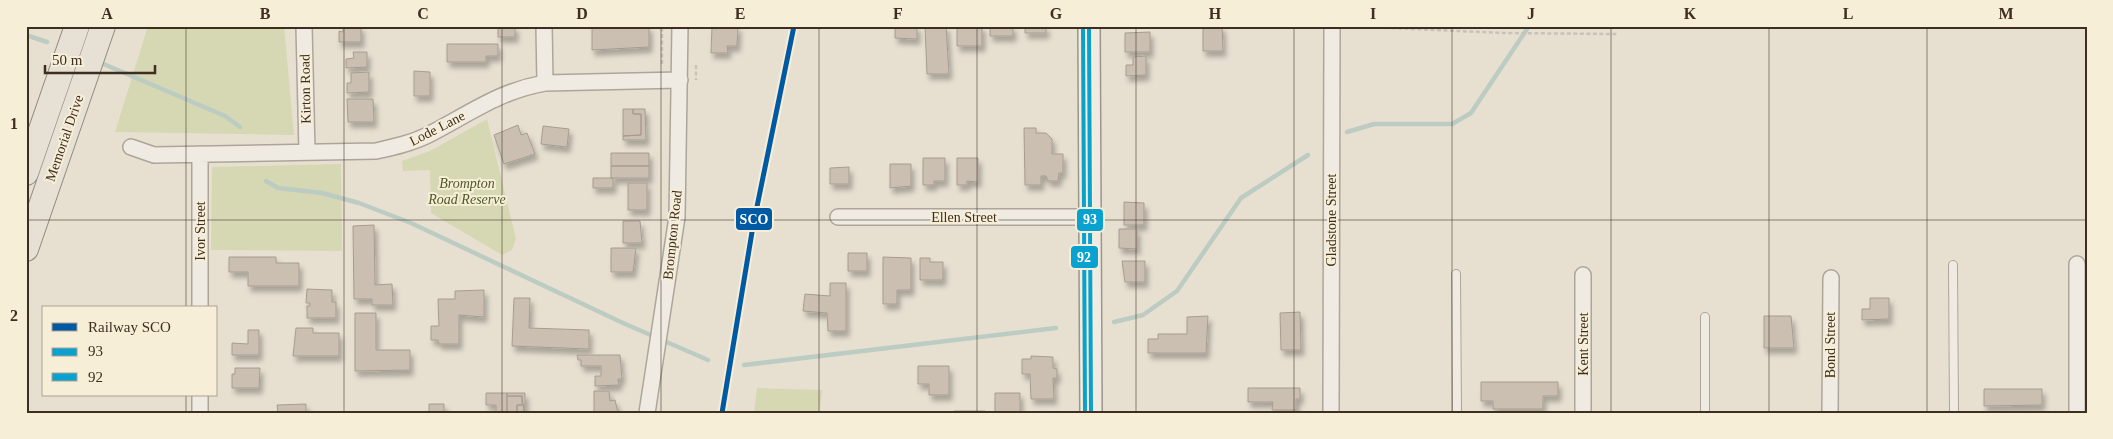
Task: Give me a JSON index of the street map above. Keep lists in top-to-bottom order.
{
  "streets": {
    "main road": ["Memorial Drive"],
    "street": [
      "Kirton Road",
      "Lode Lane",
      "Ellen Street",
      "Gladstone Street",
      "Ivor Street",
      "Brompton Road",
      "Kent Street",
      "Bond Street"
    ]
  },
  "crossings": [
    ["Kirton Road", "Lode Lane"],
    ["Lode Lane", "Ivor Street"],
    ["Lode Lane", "Brompton Road"]
  ],
  "parks": ["Brompton Road Reserve"],
  "lines": ["rail line SCO", "transit line 93", "transit line 92"],
  "legend": ["Railway SCO", "93", "92"],
  "scale_bar": "50 m",
  "grid": {
    "columns": [
      "A",
      "B",
      "C",
      "D",
      "E",
      "F",
      "G",
      "H",
      "I",
      "J",
      "K",
      "L",
      "M"
    ],
    "rows": ["1", "2"]
  }
}
